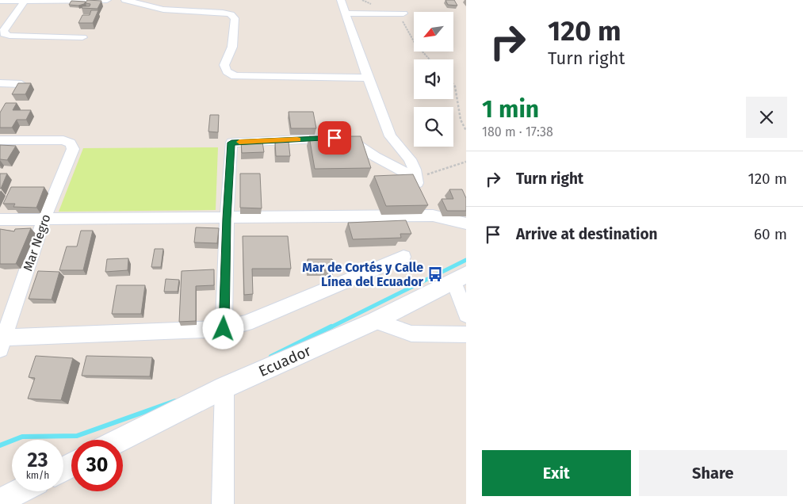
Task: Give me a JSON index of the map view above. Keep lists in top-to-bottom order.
{
  "streets": {
    "street": ["Mar Negro", "Ecuador"]
  },
  "places": {
    "bus stop": ["Mar de Cortés y Calle Línea del Ecuador"]
  },
  "north": "bottom left",
  "page": {
    "turn": ["120 m", "Turn right"],
    "heading": ["1 min", "180 m · 17:38"],
    "list": [
      {
        "name": "Turn right",
        "value": "120 m"
      },
      {
        "name": "Arrive at destination",
        "value": "60 m"
      }
    ],
    "speed": "23 km/h",
    "limit": "30",
    "buttons": ["Exit", "Share"]
  }
}
